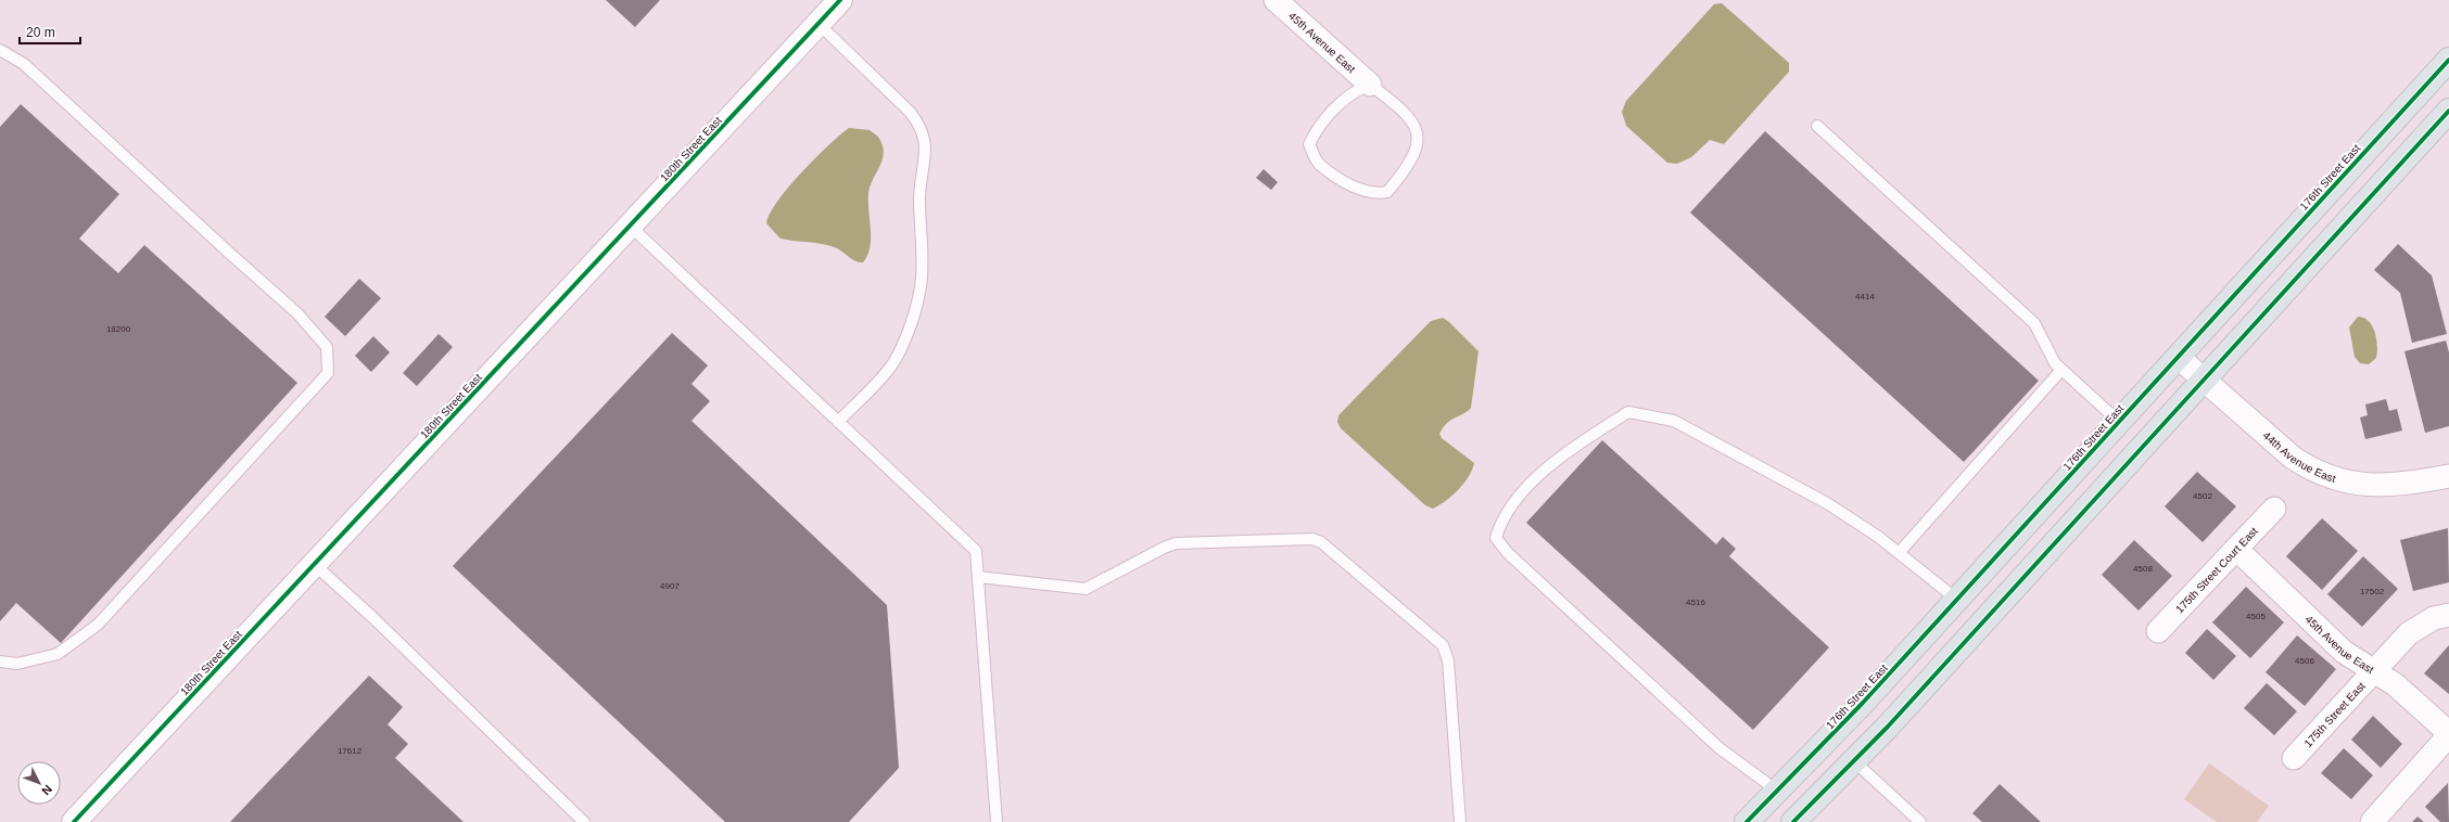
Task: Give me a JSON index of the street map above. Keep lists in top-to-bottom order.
{
  "streets": {
    "main road": ["176th Street East"],
    "street": [
      "45th Avenue East",
      "180th Street East",
      "44th Avenue East",
      "175th Street Court East",
      "175th Street East"
    ]
  },
  "crossings": [
    ["45th Avenue East", "175th Street Court East"],
    ["45th Avenue East", "175th Street East"],
    ["176th Street East", "44th Avenue East"]
  ],
  "house_numbers": [
    "4414",
    "18200",
    "4502",
    "4508",
    "4907",
    "17502",
    "4516",
    "4505",
    "4506",
    "17612"
  ],
  "scale_bar": "20 m",
  "north": "bottom right"
}
